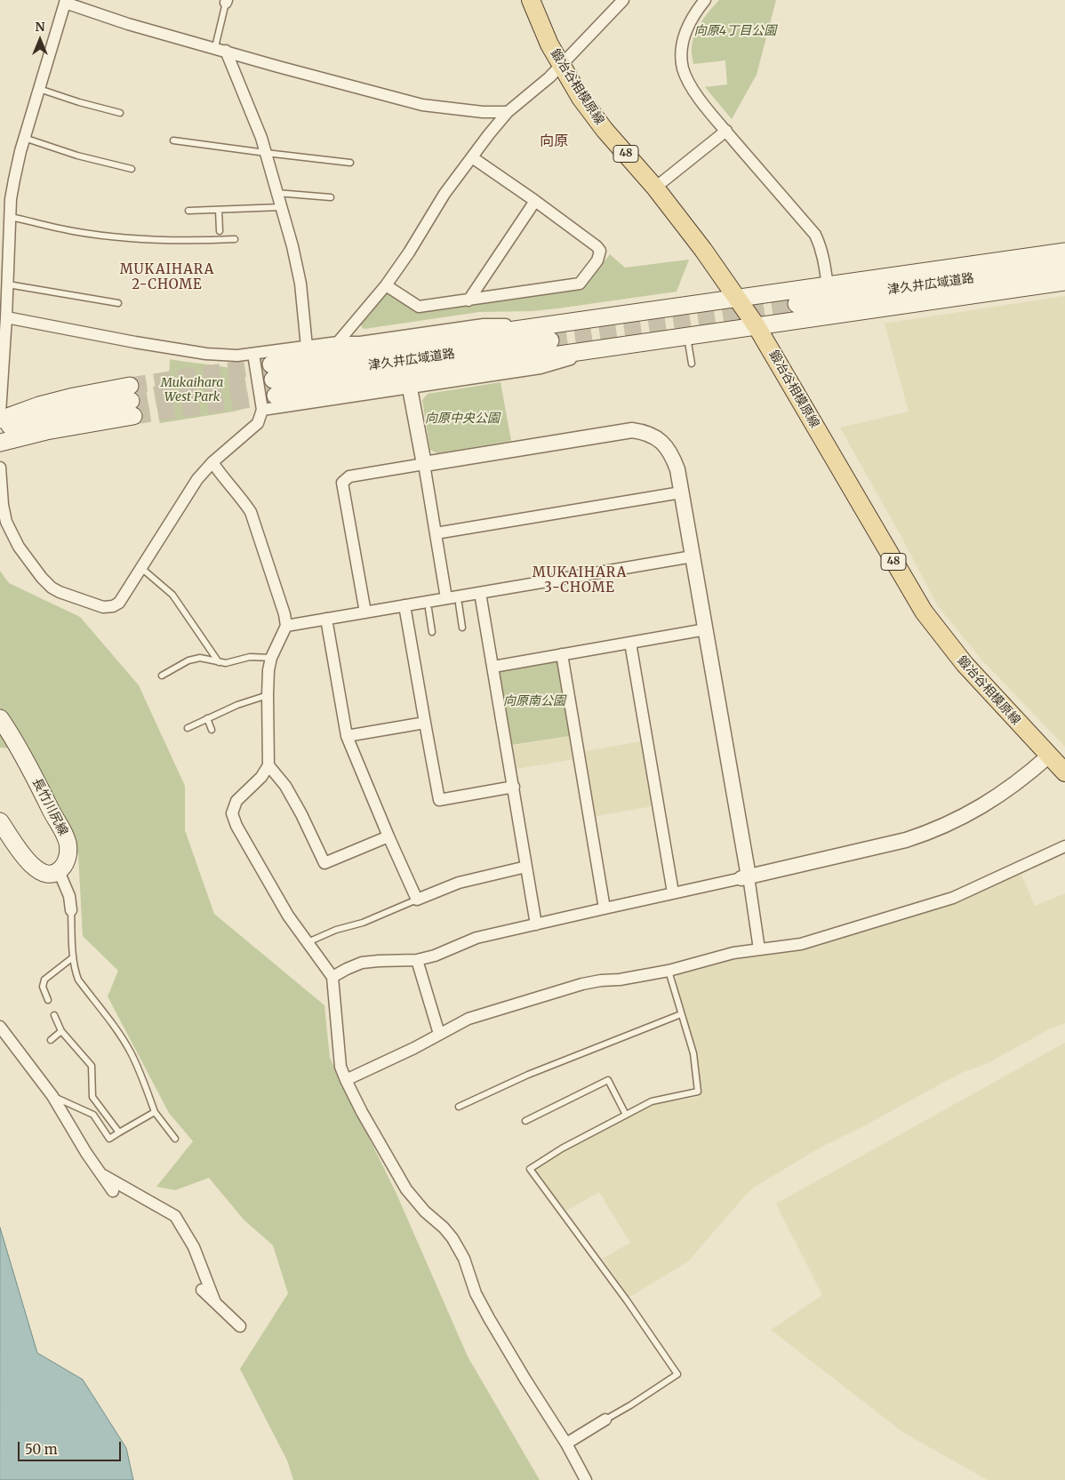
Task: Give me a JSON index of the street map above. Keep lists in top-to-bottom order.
{
  "streets": {
    "main road": [
      "鍛冶谷相模原線",
      "48",
      "津久井広域道路",
      "長竹川尻線"
    ]
  },
  "districts": ["向原", "MUKAIHARA 2-CHOME", "MUKAIHARA 3-CHOME"],
  "parks": [
    "向原4丁目公園",
    "Mukaihara West Park",
    "向原中央公園",
    "向原南公園"
  ],
  "scale_bar": "50 m",
  "north": "top"
}
